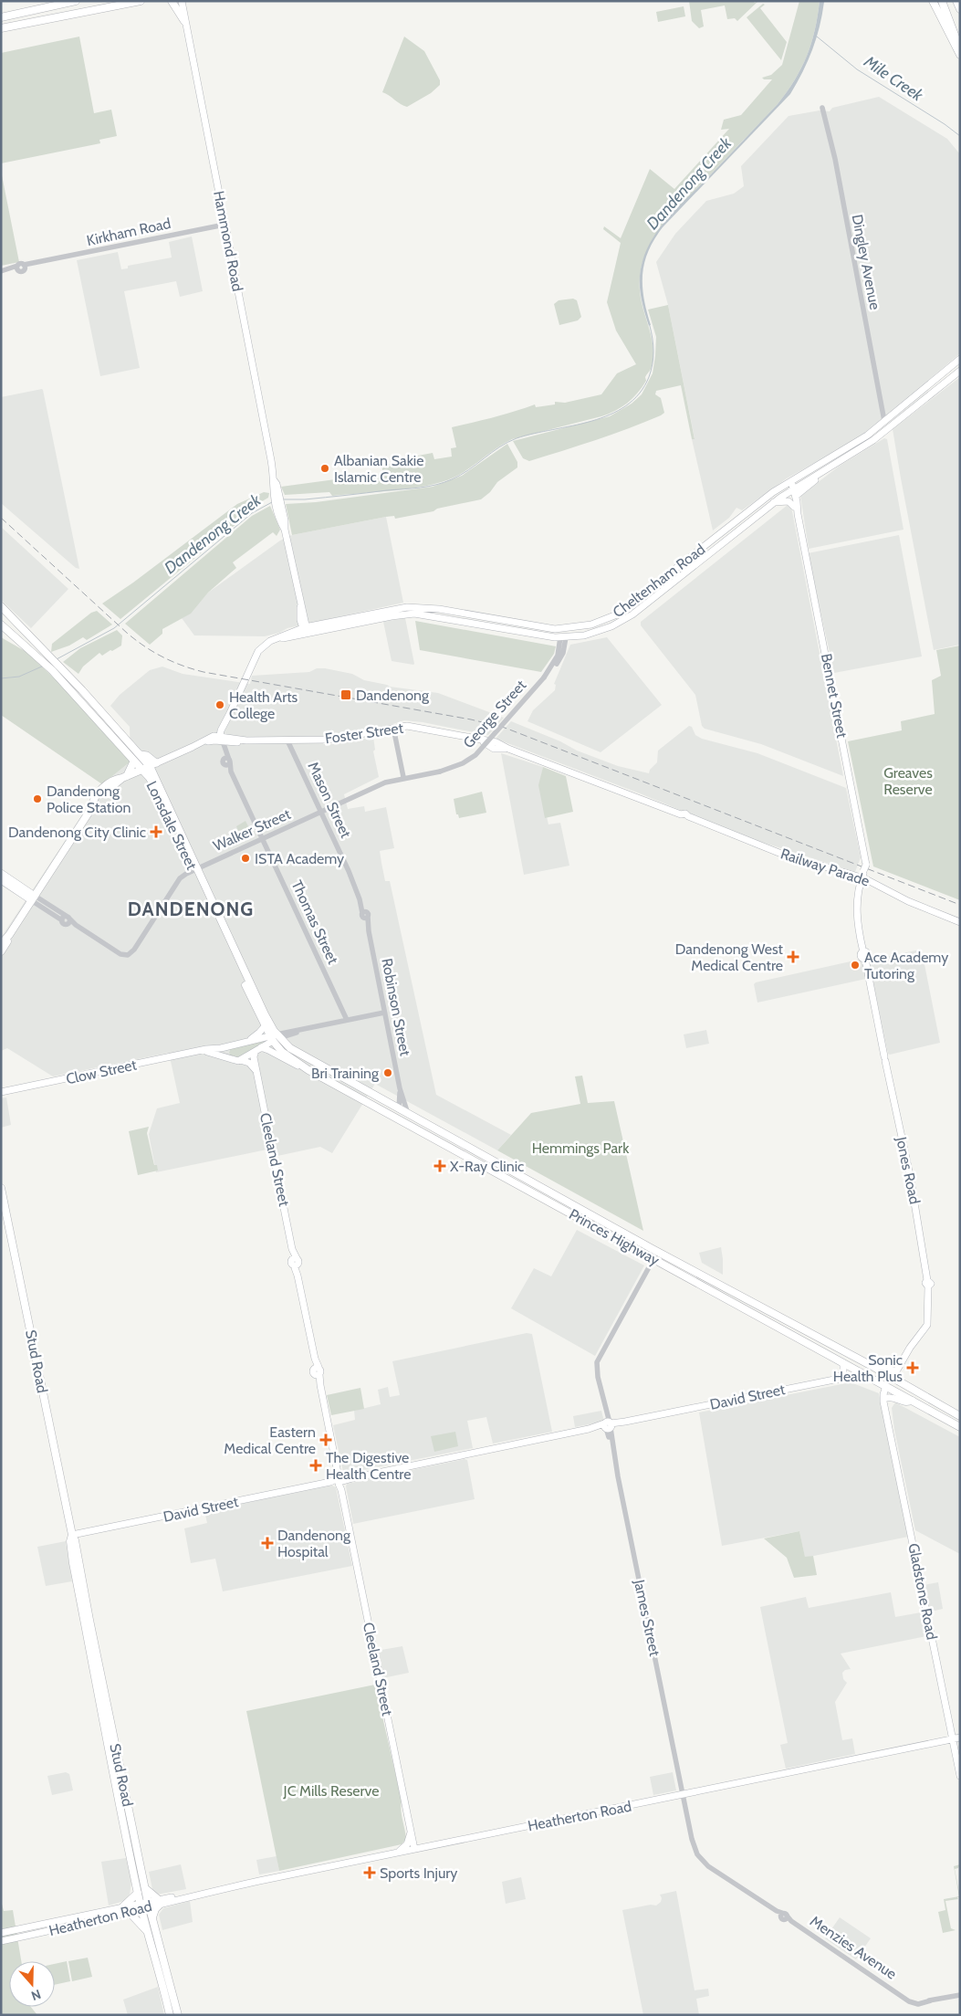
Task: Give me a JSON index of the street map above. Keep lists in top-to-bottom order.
{
  "streets": {
    "highway": [
      "Foster Street",
      "Lonsdale Street",
      "Princes Highway",
      "Stud Road",
      "James Street"
    ],
    "main road": [
      "Hammond Road",
      "Cheltenham Road",
      "Bennet Street",
      "Railway Parade",
      "Clow Street",
      "Cleeland Street",
      "Jones Road",
      "David Street",
      "Gladstone Road",
      "Heatherton Road"
    ],
    "street": [
      "Kirkham Road",
      "Dingley Avenue",
      "George Street",
      "Mason Street",
      "Walker Street",
      "Thomas Street",
      "Robinson Street",
      "Menzies Avenue"
    ]
  },
  "crossings": [
    ["Kirkham Road", "Hammond Road"],
    ["Hammond Road", "Cheltenham Road"],
    ["Dingley Avenue", "Cheltenham Road"],
    ["Cheltenham Road", "Bennet Street"],
    ["Cheltenham Road", "George Street"],
    ["Cheltenham Road", "Foster Street"],
    ["Cheltenham Road", "Thomas Street"],
    ["Bennet Street", "Railway Parade"],
    ["Bennet Street", "Jones Road"],
    ["George Street", "Mason Street"],
    ["George Street", "Walker Street"],
    ["Foster Street", "Mason Street"],
    ["Foster Street", "Lonsdale Street"],
    ["Foster Street", "Railway Parade"],
    ["Foster Street", "Thomas Street"],
    ["Mason Street", "Walker Street"],
    ["Mason Street", "Robinson Street"],
    ["Lonsdale Street", "Walker Street"],
    ["Lonsdale Street", "Clow Street"],
    ["Lonsdale Street", "Princes Highway"],
    ["Walker Street", "Thomas Street"],
    ["Railway Parade", "Jones Road"],
    ["Thomas Street", "Clow Street"],
    ["Robinson Street", "Clow Street"],
    ["Robinson Street", "Princes Highway"],
    ["Clow Street", "Cleeland Street"],
    ["Clow Street", "Princes Highway"],
    ["Cleeland Street", "David Street"],
    ["Cleeland Street", "Heatherton Road"],
    ["Jones Road", "Princes Highway"],
    ["Princes Highway", "David Street"],
    ["Princes Highway", "Gladstone Road"],
    ["Princes Highway", "James Street"],
    ["Stud Road", "David Street"],
    ["Stud Road", "Heatherton Road"],
    ["David Street", "James Street"],
    ["Gladstone Road", "Heatherton Road"],
    ["James Street", "Heatherton Road"],
    ["James Street", "Menzies Avenue"],
    ["Heatherton Road", "Menzies Avenue"]
  ],
  "districts": ["DANDENONG"],
  "water": ["Mile Creek", "Dandenong Creek"],
  "parks": ["Greaves Reserve", "Hemmings Park", "JC Mills Reserve"],
  "places": {
    "other": [
      "Albanian Sakie Islamic Centre",
      "Health Arts College",
      "Dandenong Police Station",
      "ISTA Academy",
      "Ace Academy Tutoring",
      "Bri Training"
    ],
    "transit": ["Dandenong"],
    "health": [
      "Dandenong City Clinic",
      "Dandenong West Medical Centre",
      "X-Ray Clinic",
      "Sonic Health Plus",
      "Eastern Medical Centre",
      "The Digestive Health Centre",
      "Dandenong Hospital",
      "Sports Injury"
    ]
  },
  "north": "bottom"
}
